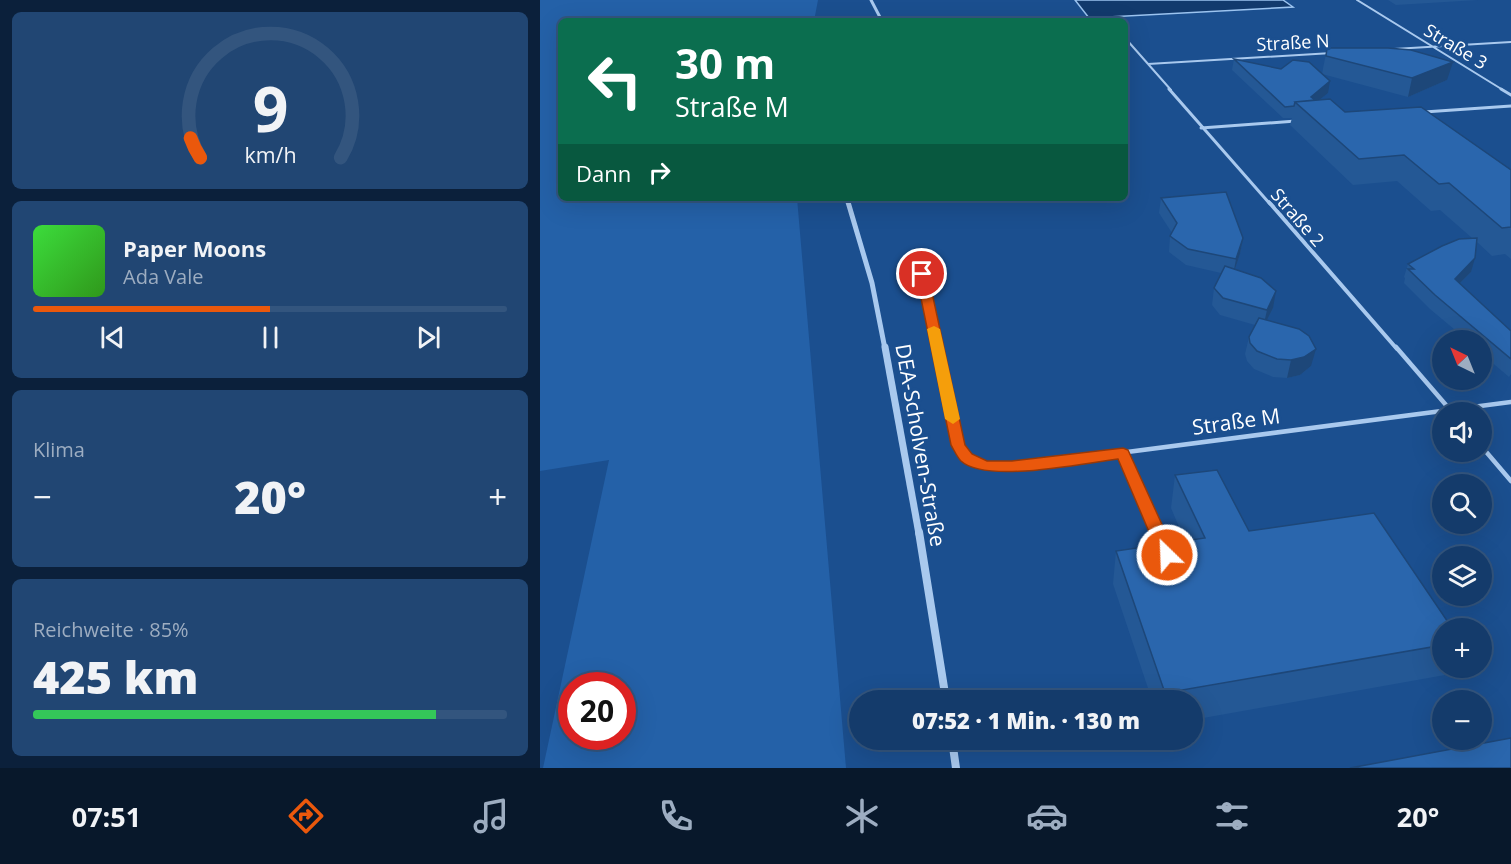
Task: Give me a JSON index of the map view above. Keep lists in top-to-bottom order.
{
  "streets": {
    "street": ["DEA-Scholven-Straße"],
    "lane": [
      "Straße N",
      "Straße 3",
      "Straße 2",
      "Straße M"
    ]
  },
  "crossings": [
    ["Straße N", "Straße 2"]
  ],
  "north": "top left",
  "page": {
    "turn": ["30 m", "Straße M"],
    "then": "Dann",
    "song": ["Paper Moons", "Ada Vale"],
    "map_buttons": ["+", "−"],
    "tile": [
      "Klima",
      ["Reichweite · 85%", "425 km"]
    ],
    "heat": ["−", "20°", "+"],
    "limit": "20",
    "trip": "07:52 · 1 Min. · 130 m",
    "tabs": ["07:51", "20°"],
    "gauge": ["9", "km/h"]
  }
}
